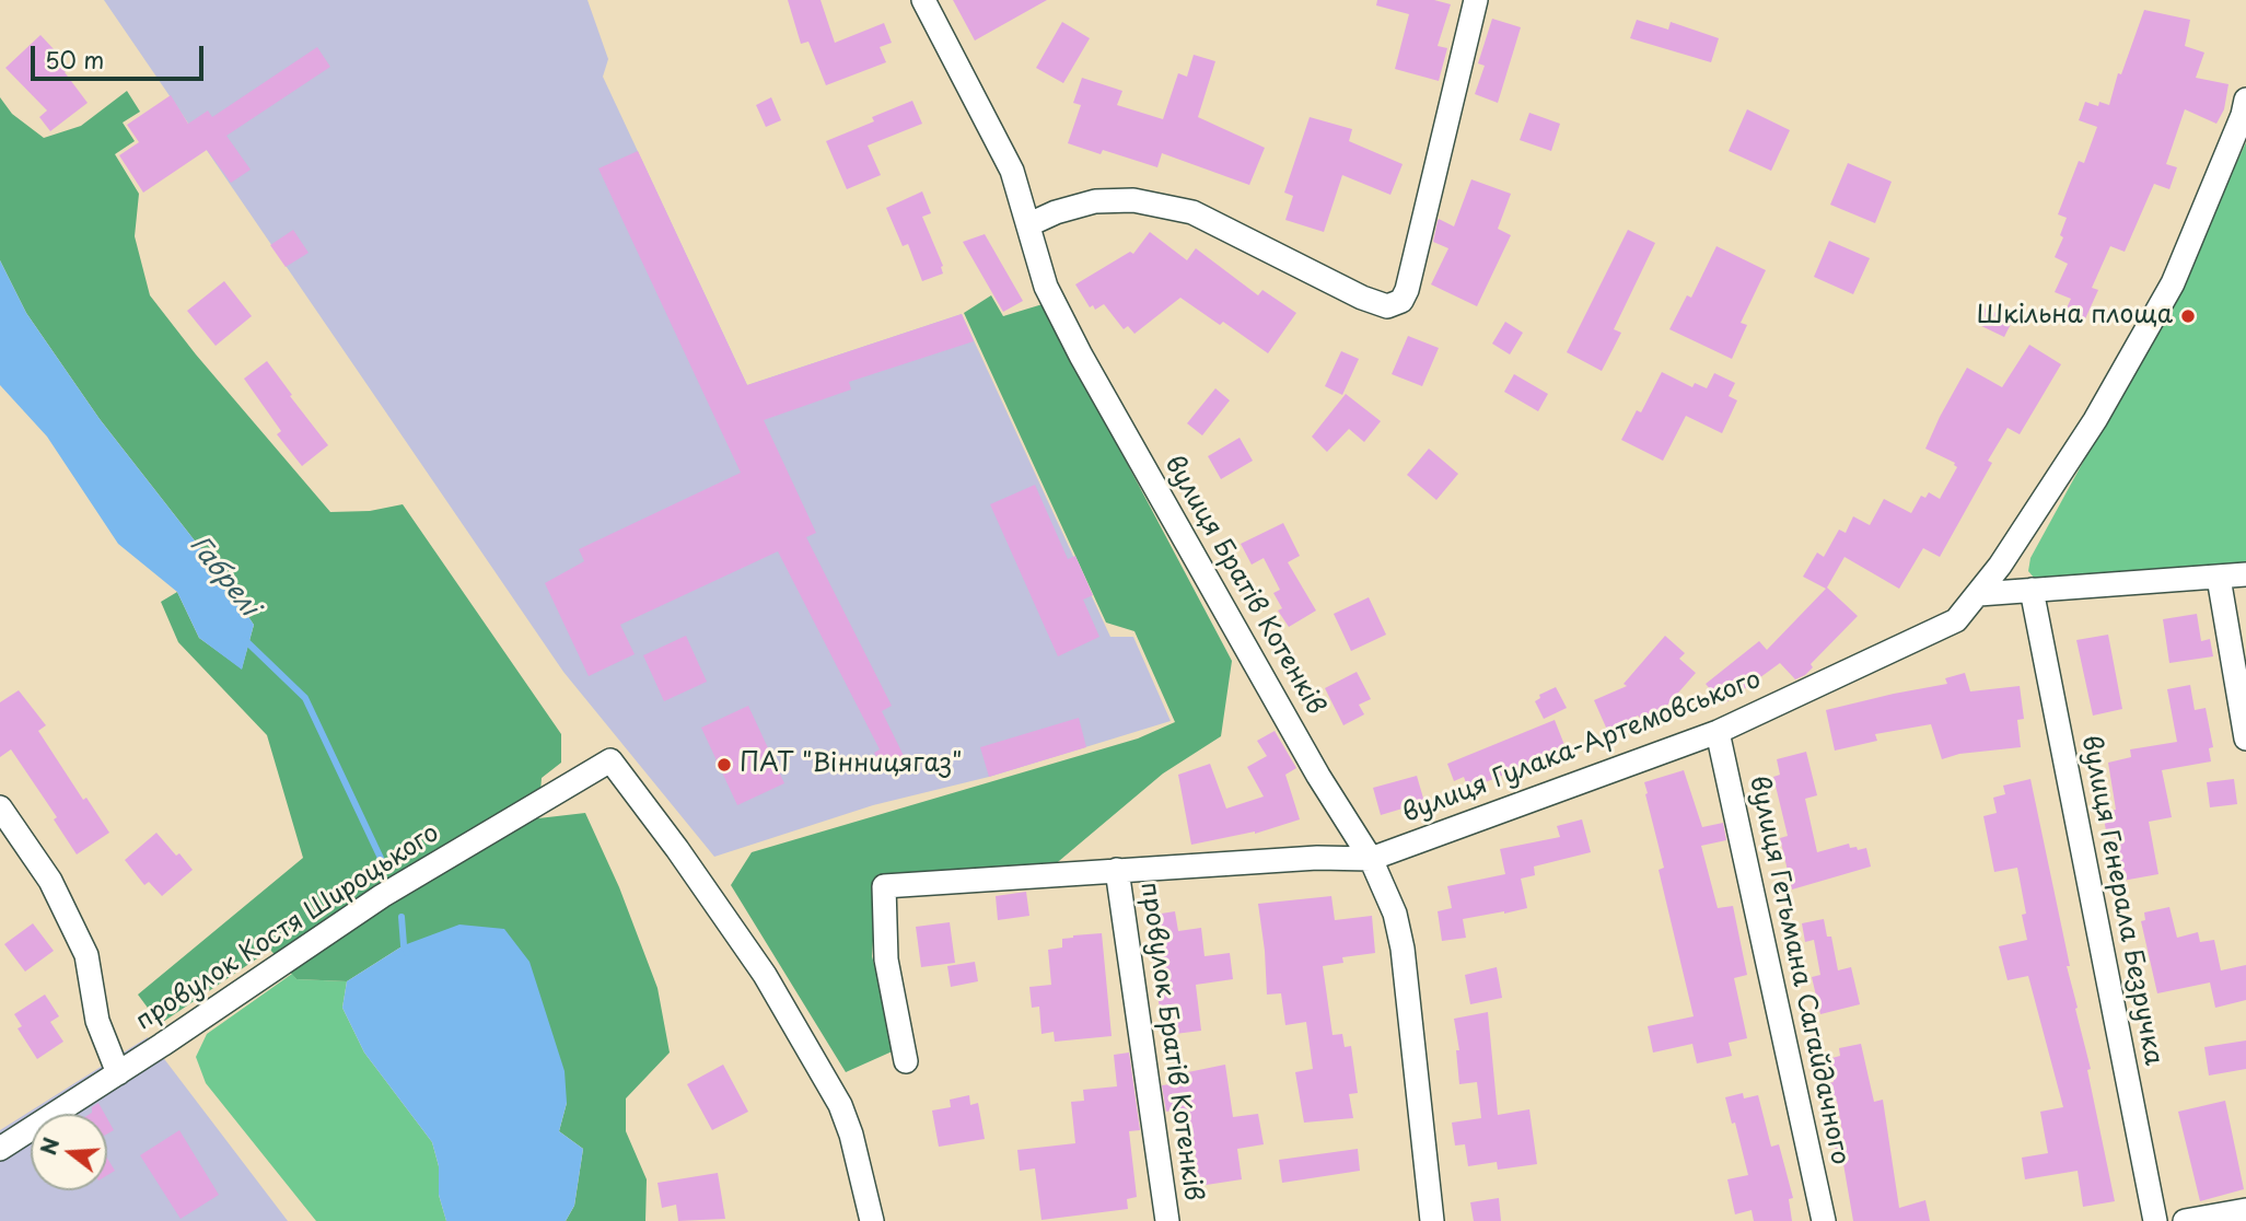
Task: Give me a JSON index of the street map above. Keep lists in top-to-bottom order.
{
  "streets": {
    "street": [
      "вулиця Братів Котенків",
      "вулиця Гулака-Артемовського",
      "вулиця Генерала Безручка",
      "провулок Костя Широцького",
      "вулиця Гетьмана Сагайдачного",
      "провулок Братів Котенків"
    ]
  },
  "crossings": [
    ["вулиця Братів Котенків", "вулиця Гулака-Артемовського"],
    ["вулиця Гулака-Артемовського", "вулиця Гетьмана Сагайдачного"],
    ["вулиця Гулака-Артемовського", "провулок Братів Котенків"]
  ],
  "water": ["Габрелі"],
  "places": ["Шкільна площа", "ПАТ \"Вінницягаз\""],
  "scale_bar": "50 m",
  "north": "left"
}
